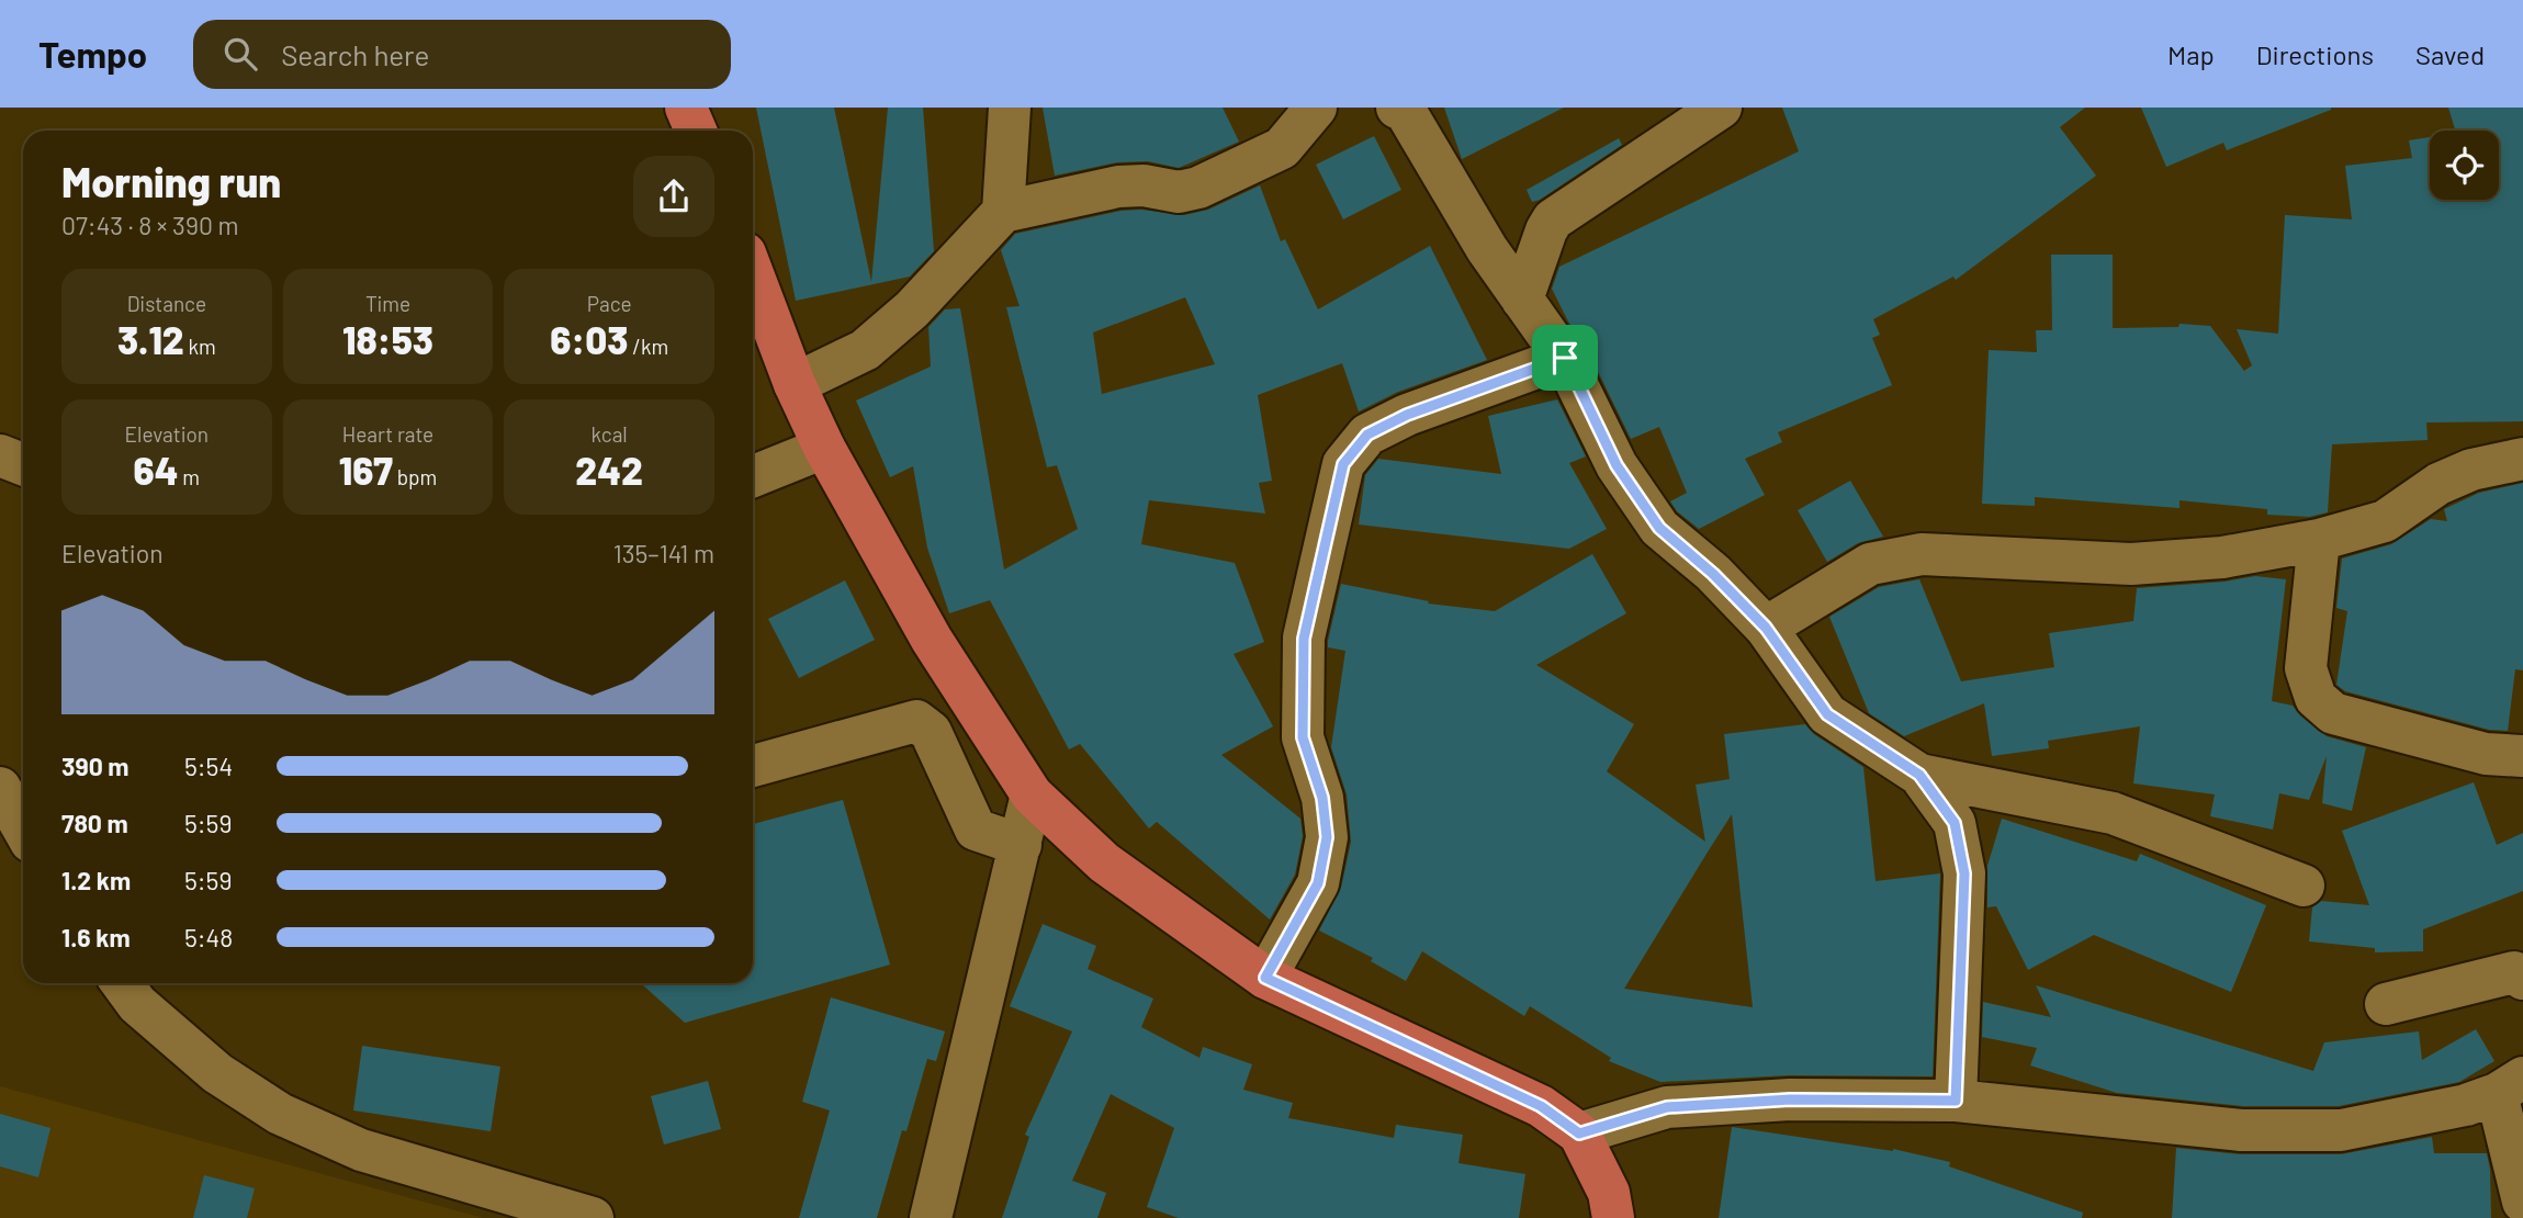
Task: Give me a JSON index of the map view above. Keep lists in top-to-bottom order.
{
  "page": {
    "header": "Tempo",
    "search": "Search here",
    "nav": ["Map", "Directions", "Saved"],
    "heading": ["Morning run", "07:43 · 8 × 390 m"],
    "stats": [
      ["Distance", "3.12 km"],
      ["Time", "18:53"],
      ["Pace", "6:03 /km"],
      ["Elevation", "64 m"],
      ["Heart rate", "167 bpm"],
      ["kcal", "242"]
    ],
    "chart": ["Elevation", "135–141 m"],
    "list": [
      {
        "name": "390 m",
        "note": "5:54"
      },
      {
        "name": "780 m",
        "note": "5:59"
      },
      {
        "name": "1.2 km",
        "note": "5:59"
      },
      {
        "name": "1.6 km",
        "note": "5:48"
      }
    ]
  }
}
